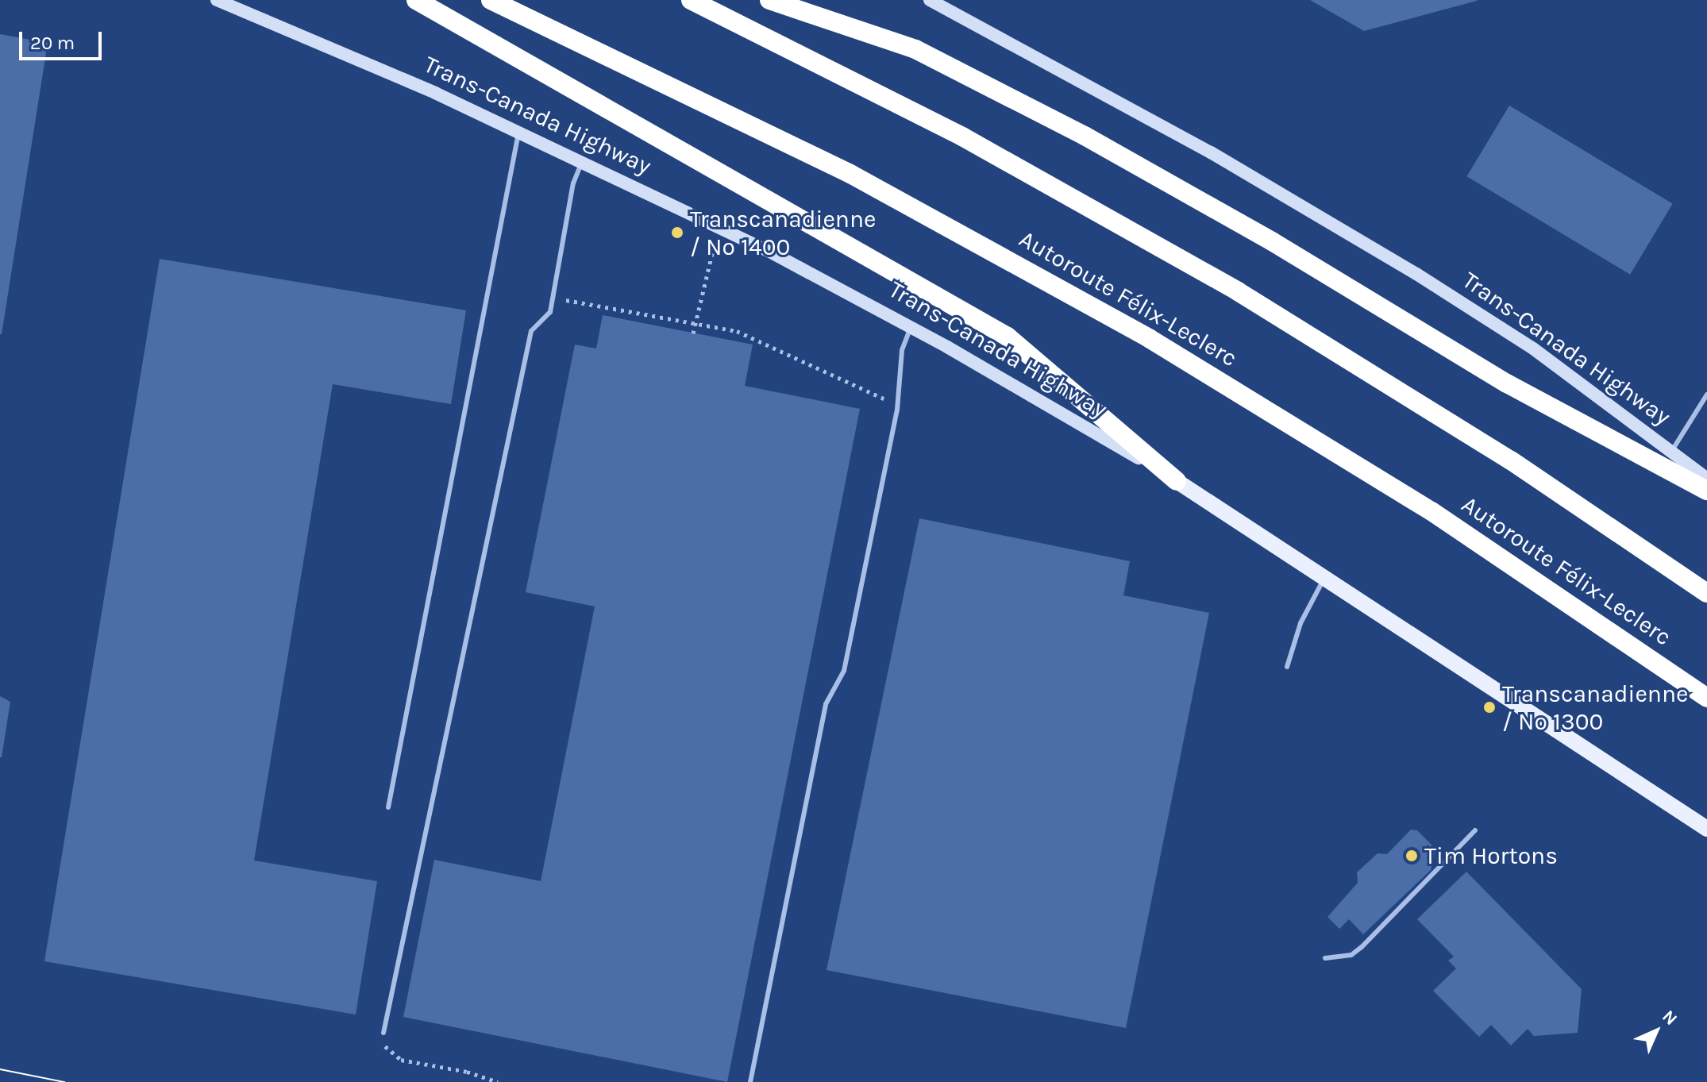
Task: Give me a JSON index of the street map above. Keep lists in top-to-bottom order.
{
  "streets": {
    "highway": ["Autoroute Félix-Leclerc"],
    "main road": ["Trans-Canada Highway"]
  },
  "places": ["Transcanadienne / No 1400", "Transcanadienne / No 1300", "Tim Hortons"],
  "scale_bar": "20 m",
  "north": "top right"
}
